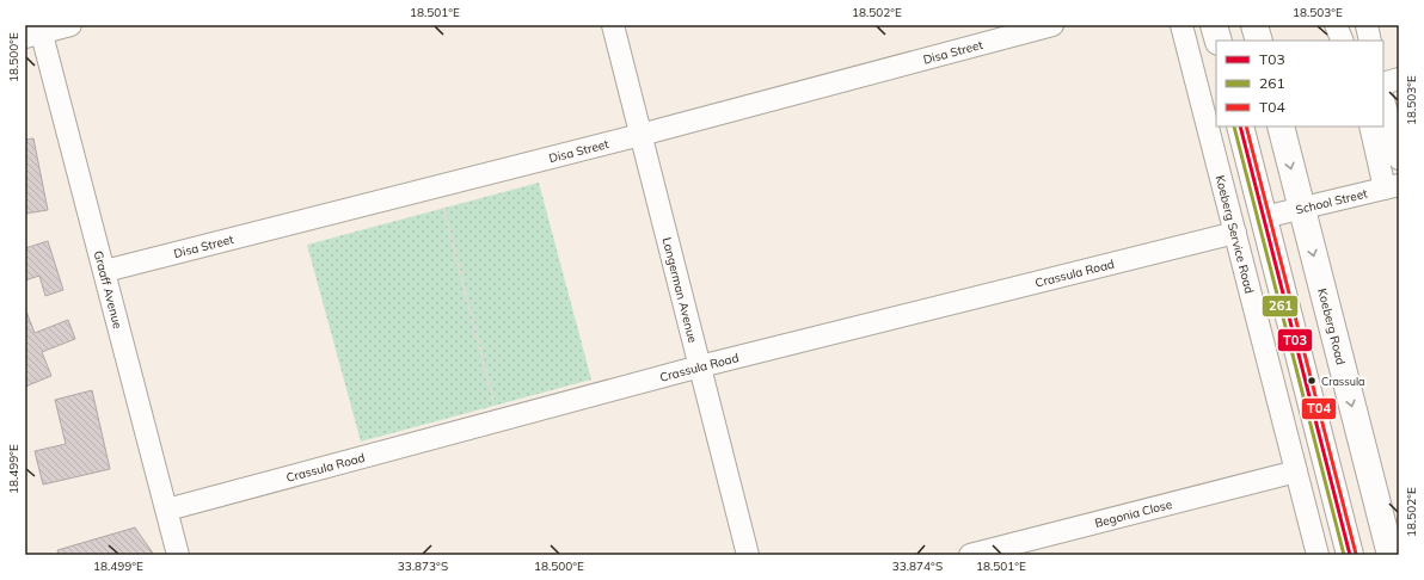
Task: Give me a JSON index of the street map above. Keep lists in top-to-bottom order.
{
  "streets": {
    "main road": ["Koeberg Road"],
    "street": [
      "Disa Street",
      "School Street",
      "Koeberg Service Road",
      "Crassula Road",
      "Graaff Avenue",
      "Langerman Avenue",
      "Begonia Close"
    ]
  },
  "crossings": [
    ["Disa Street", "Graaff Avenue"],
    ["Disa Street", "Langerman Avenue"],
    ["School Street", "Koeberg Road"],
    ["Koeberg Service Road", "Crassula Road"],
    ["Koeberg Service Road", "Begonia Close"],
    ["Crassula Road", "Graaff Avenue"],
    ["Crassula Road", "Langerman Avenue"]
  ],
  "places": ["Crassula"],
  "lines": ["transit line T03", "transit line 261", "transit line T04"],
  "legend": ["T03", "261", "T04"],
  "coordinates": [
    "18.501°E",
    "18.502°E",
    "18.503°E",
    "18.500°E",
    "18.499°E",
    "33.873°S",
    "33.874°S"
  ]
}
